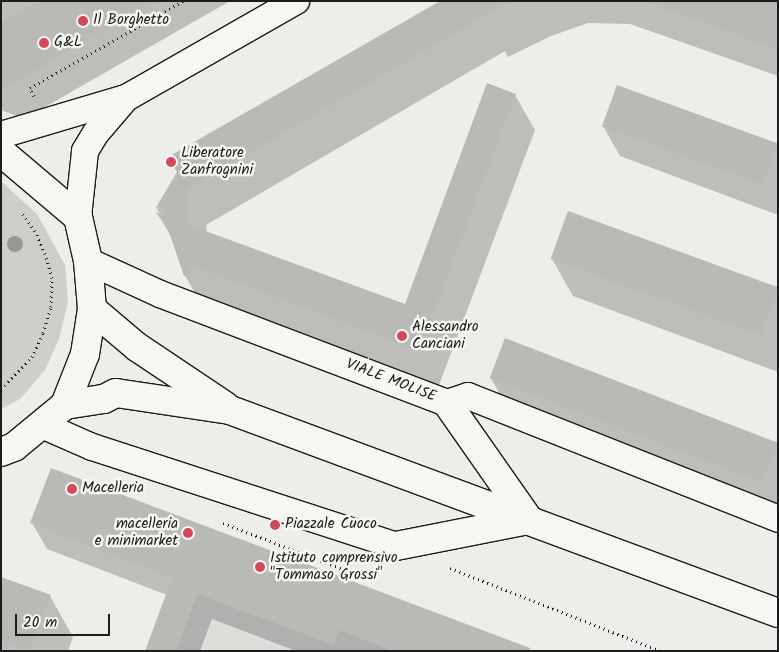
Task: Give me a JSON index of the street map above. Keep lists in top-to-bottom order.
{
  "streets": {
    "street": ["VIALE MOLISE"]
  },
  "places": [
    "Il Borghetto",
    "G&L",
    "Liberatore Zanfrognini",
    "Alessandro Canciani",
    "Macelleria",
    "Piazzale Cuoco",
    "macelleria e minimarket",
    "Istituto comprensivo \"Tommaso Grossi\""
  ],
  "scale_bar": "20 m"
}
